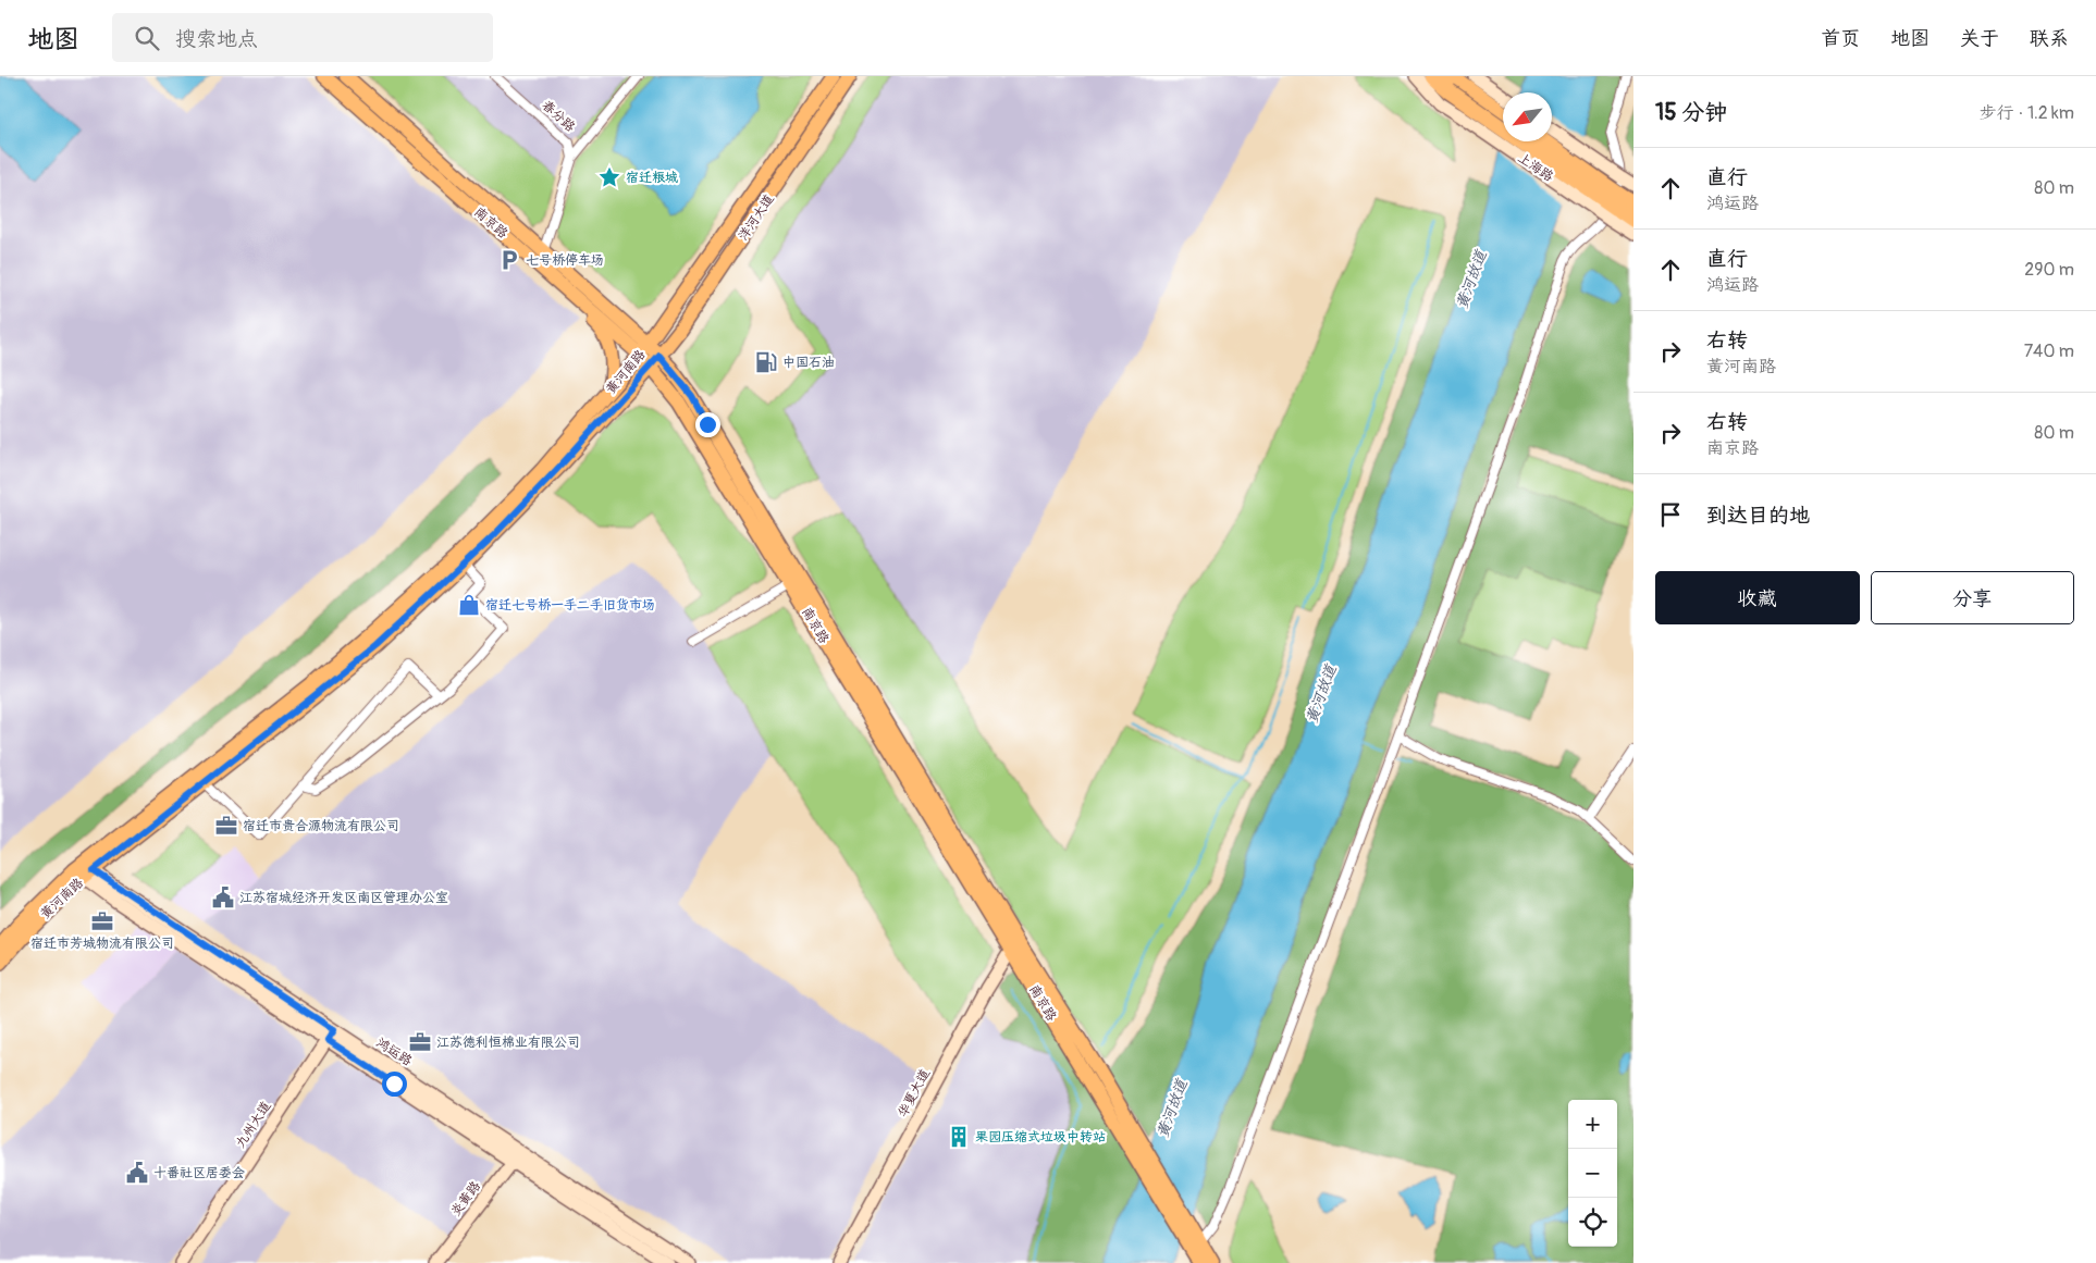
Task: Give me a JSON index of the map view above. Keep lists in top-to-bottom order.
{
  "streets": {
    "highway": ["上海路"],
    "main road": ["洋河大道", "南京路", "黄河南路"],
    "street": [
      "春分路",
      "鸿运路",
      "华夏大道",
      "九州大道",
      "炎黄路"
    ]
  },
  "crossings": [
    ["春分路", "南京路"],
    ["洋河大道", "南京路"],
    ["洋河大道", "黄河南路"],
    ["南京路", "黄河南路"],
    ["南京路", "华夏大道"],
    ["黄河南路", "鸿运路"],
    ["鸿运路", "九州大道"],
    ["鸿运路", "炎黄路"]
  ],
  "water": ["黄河故道"],
  "places": {
    "place": ["宿迁粮城"],
    "parking": ["七号桥停车场"],
    "fuel station": ["中国石油"],
    "shop": ["宿迁七号桥一手二手旧货市场"],
    "office": ["宿迁市贵合源物流有限公司", "宿迁市芳城物流有限公司", "江苏德利恒棉业有限公司"],
    "public building": ["江苏宿城经济开发区南区管理办公室", "十番社区居委会"],
    "building": ["果园压缩式垃圾中转站"]
  },
  "north": "bottom left",
  "page": {
    "header": "地图",
    "search": "搜索地点",
    "nav": [
      "首页",
      "地图",
      "关于",
      "联系"
    ],
    "heading": ["15 分钟", "步行 · 1.2 km"],
    "list": [
      ["直行", "鸿运路", "80 m"],
      ["直行", "鸿运路", "290 m"],
      ["右转", "黄河南路", "740 m"],
      ["右转", "南京路", "80 m"],
      "到达目的地"
    ],
    "buttons": ["收藏", "分享"],
    "map_buttons": ["+", "−"]
  }
}
